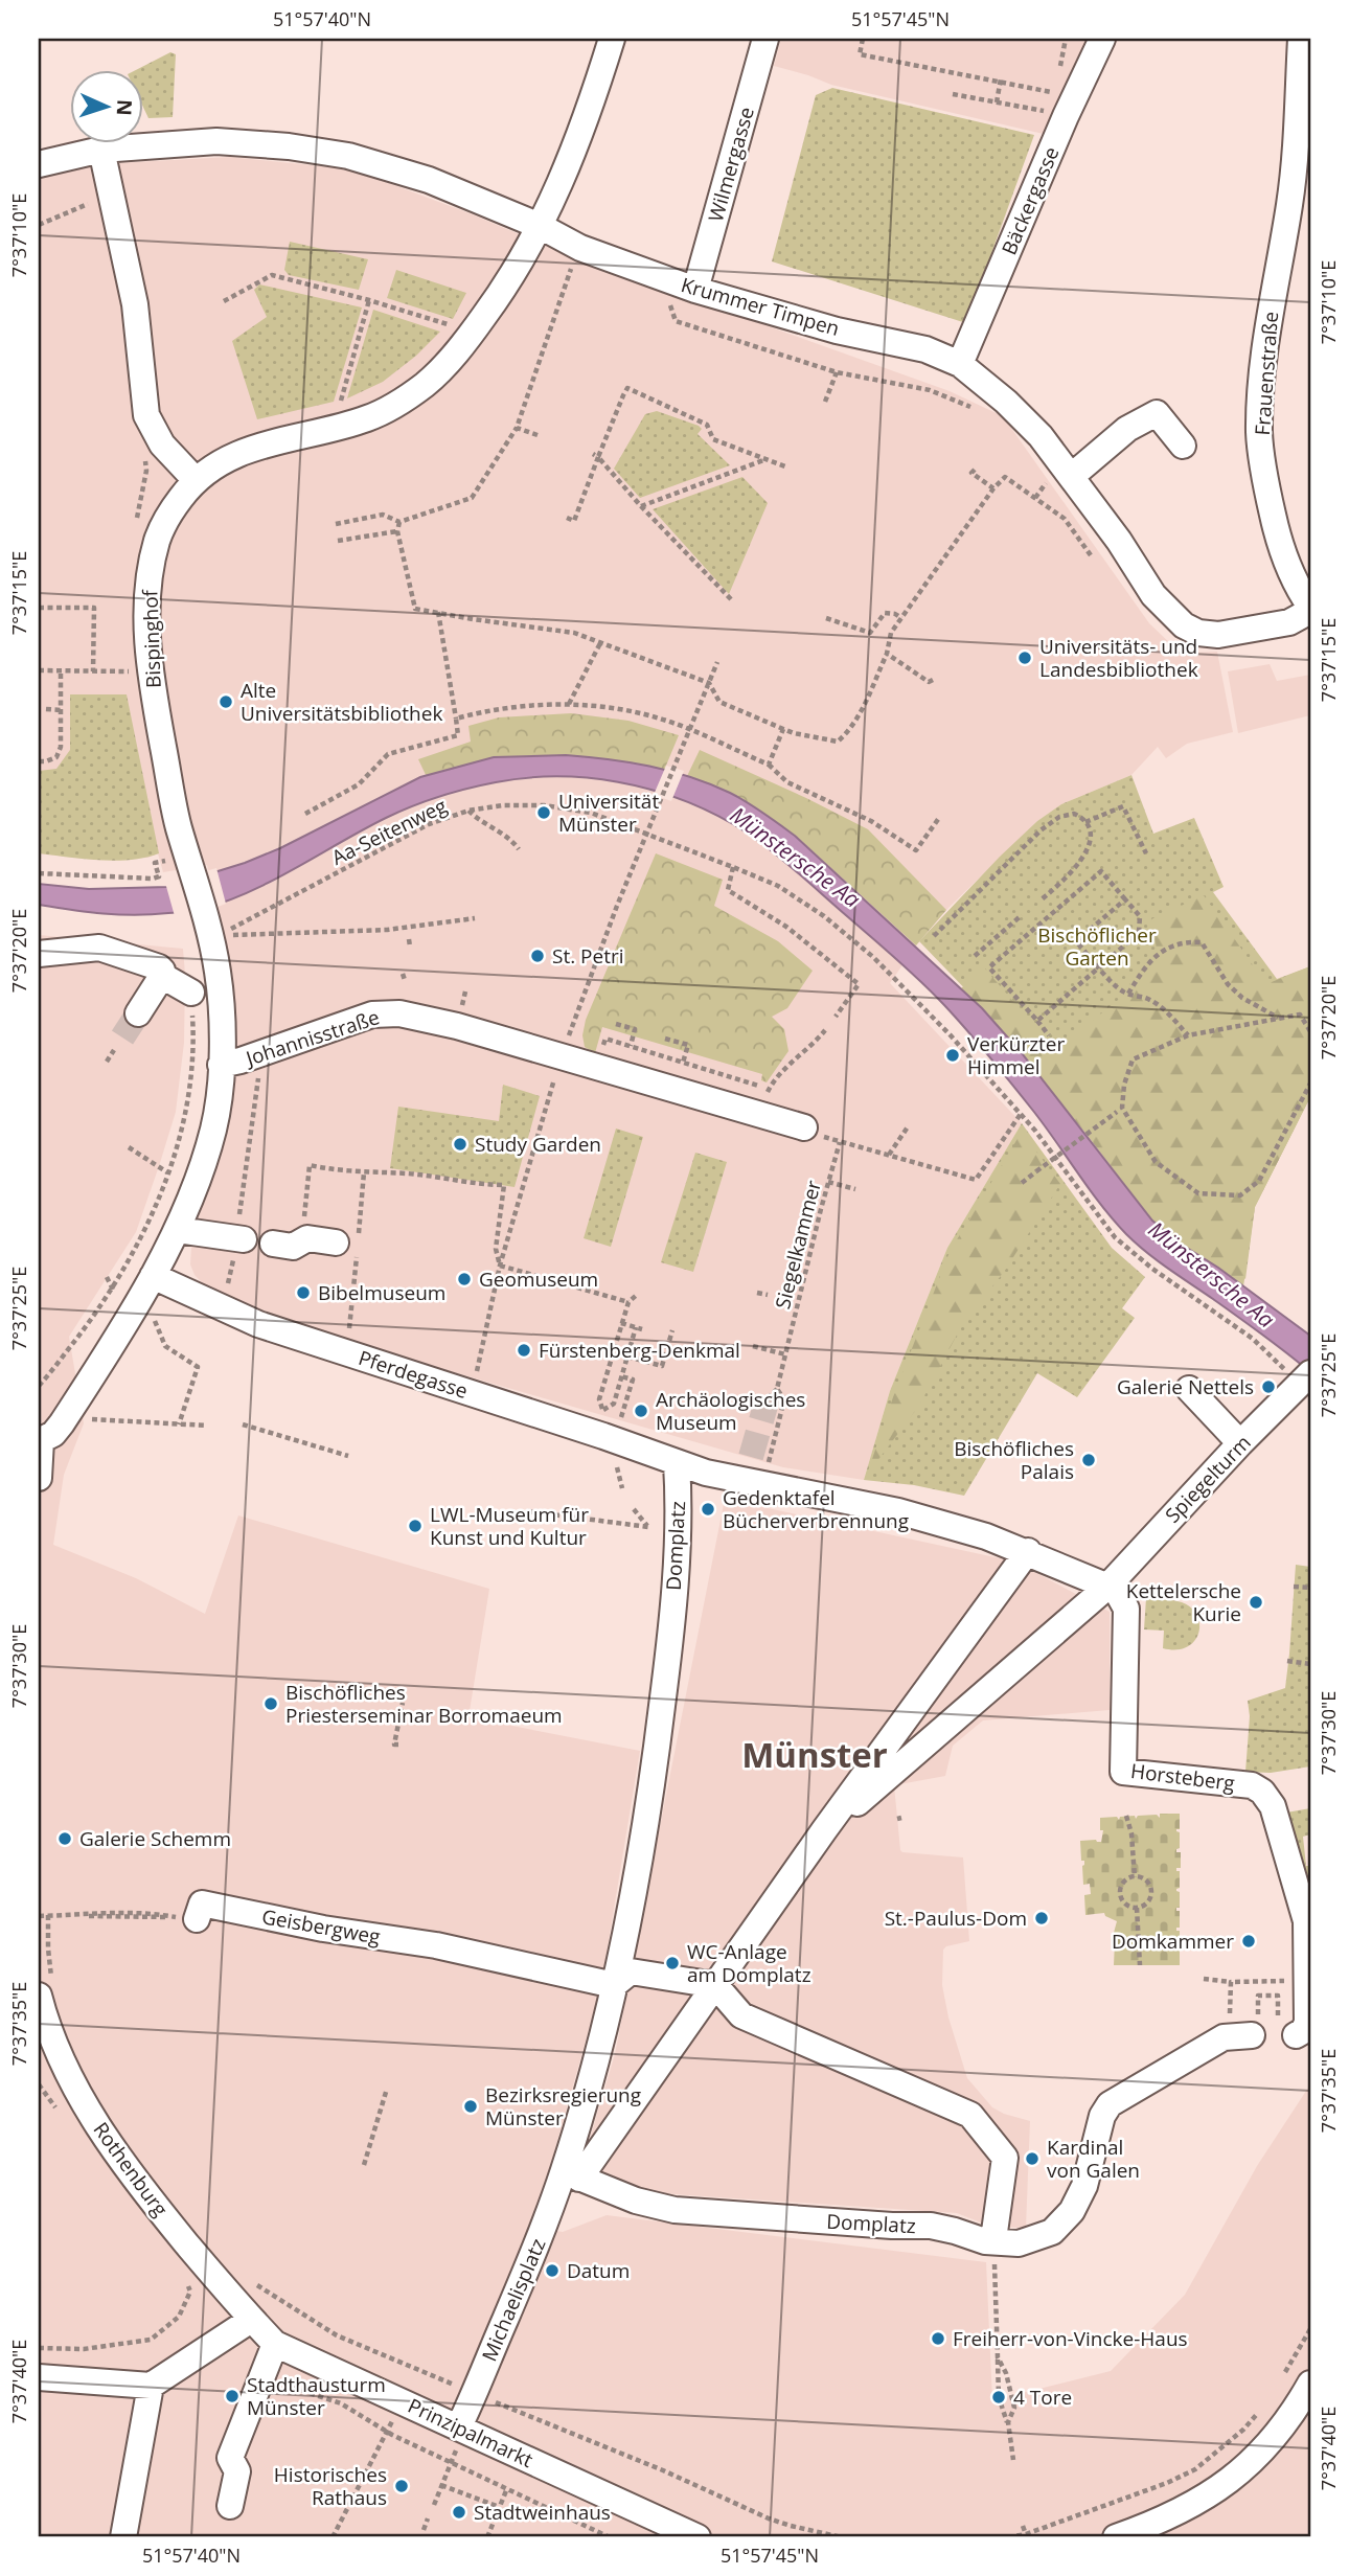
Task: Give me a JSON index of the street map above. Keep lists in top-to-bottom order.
{
  "streets": {
    "street": [
      "Wilmergasse",
      "Bäckergasse",
      "Krummer Timpen",
      "Frauenstraße",
      "Bispinghof",
      "Johannisstraße",
      "Pferdegasse",
      "Spiegelturm",
      "Domplatz",
      "Horsteberg",
      "Geisbergweg",
      "Rothenburg",
      "Michaelisplatz",
      "Prinzipalmarkt"
    ],
    "path": ["Aa-Seitenweg", "Siegelkammer"]
  },
  "crossings": [
    ["Wilmergasse", "Krummer Timpen"],
    ["Bäckergasse", "Krummer Timpen"],
    ["Krummer Timpen", "Frauenstraße"],
    ["Bispinghof", "Johannisstraße"],
    ["Johannisstraße", "Pferdegasse"],
    ["Pferdegasse", "Domplatz"],
    ["Spiegelturm", "Horsteberg"],
    ["Domplatz", "Geisbergweg"],
    ["Domplatz", "Michaelisplatz"],
    ["Rothenburg", "Prinzipalmarkt"],
    ["Michaelisplatz", "Prinzipalmarkt"]
  ],
  "districts": ["Münster"],
  "water": ["Münstersche Aa"],
  "parks": ["Bischöflicher Garten"],
  "places": [
    "Universitäts- und Landesbibliothek",
    "Alte Universitätsbibliothek",
    "Universität Münster",
    "St. Petri",
    "Verkürzter Himmel",
    "Study Garden",
    "Geomuseum",
    "Bibelmuseum",
    "Fürstenberg-Denkmal",
    "Galerie Nettels",
    "Archäologisches Museum",
    "Bischöfliches Palais",
    "Gedenktafel Bücherverbrennung",
    "LWL-Museum für Kunst und Kultur",
    "Kettelersche Kurie",
    "Bischöfliches Priesterseminar Borromaeum",
    "Galerie Schemm",
    "St.-Paulus-Dom",
    "Domkammer",
    "WC-Anlage am Domplatz",
    "Bezirksregierung Münster",
    "Kardinal von Galen",
    "Datum",
    "Freiherr-von-Vincke-Haus",
    "Stadthausturm Münster",
    "4 Tore",
    "Historisches Rathaus",
    "Stadtweinhaus"
  ],
  "north": "right",
  "coordinates": [
    "51°57'40\"N",
    "51°57'45\"N",
    "7°37'10\"E",
    "7°37'15\"E",
    "7°37'20\"E",
    "7°37'25\"E",
    "7°37'30\"E",
    "7°37'35\"E",
    "7°37'40\"E"
  ]
}
